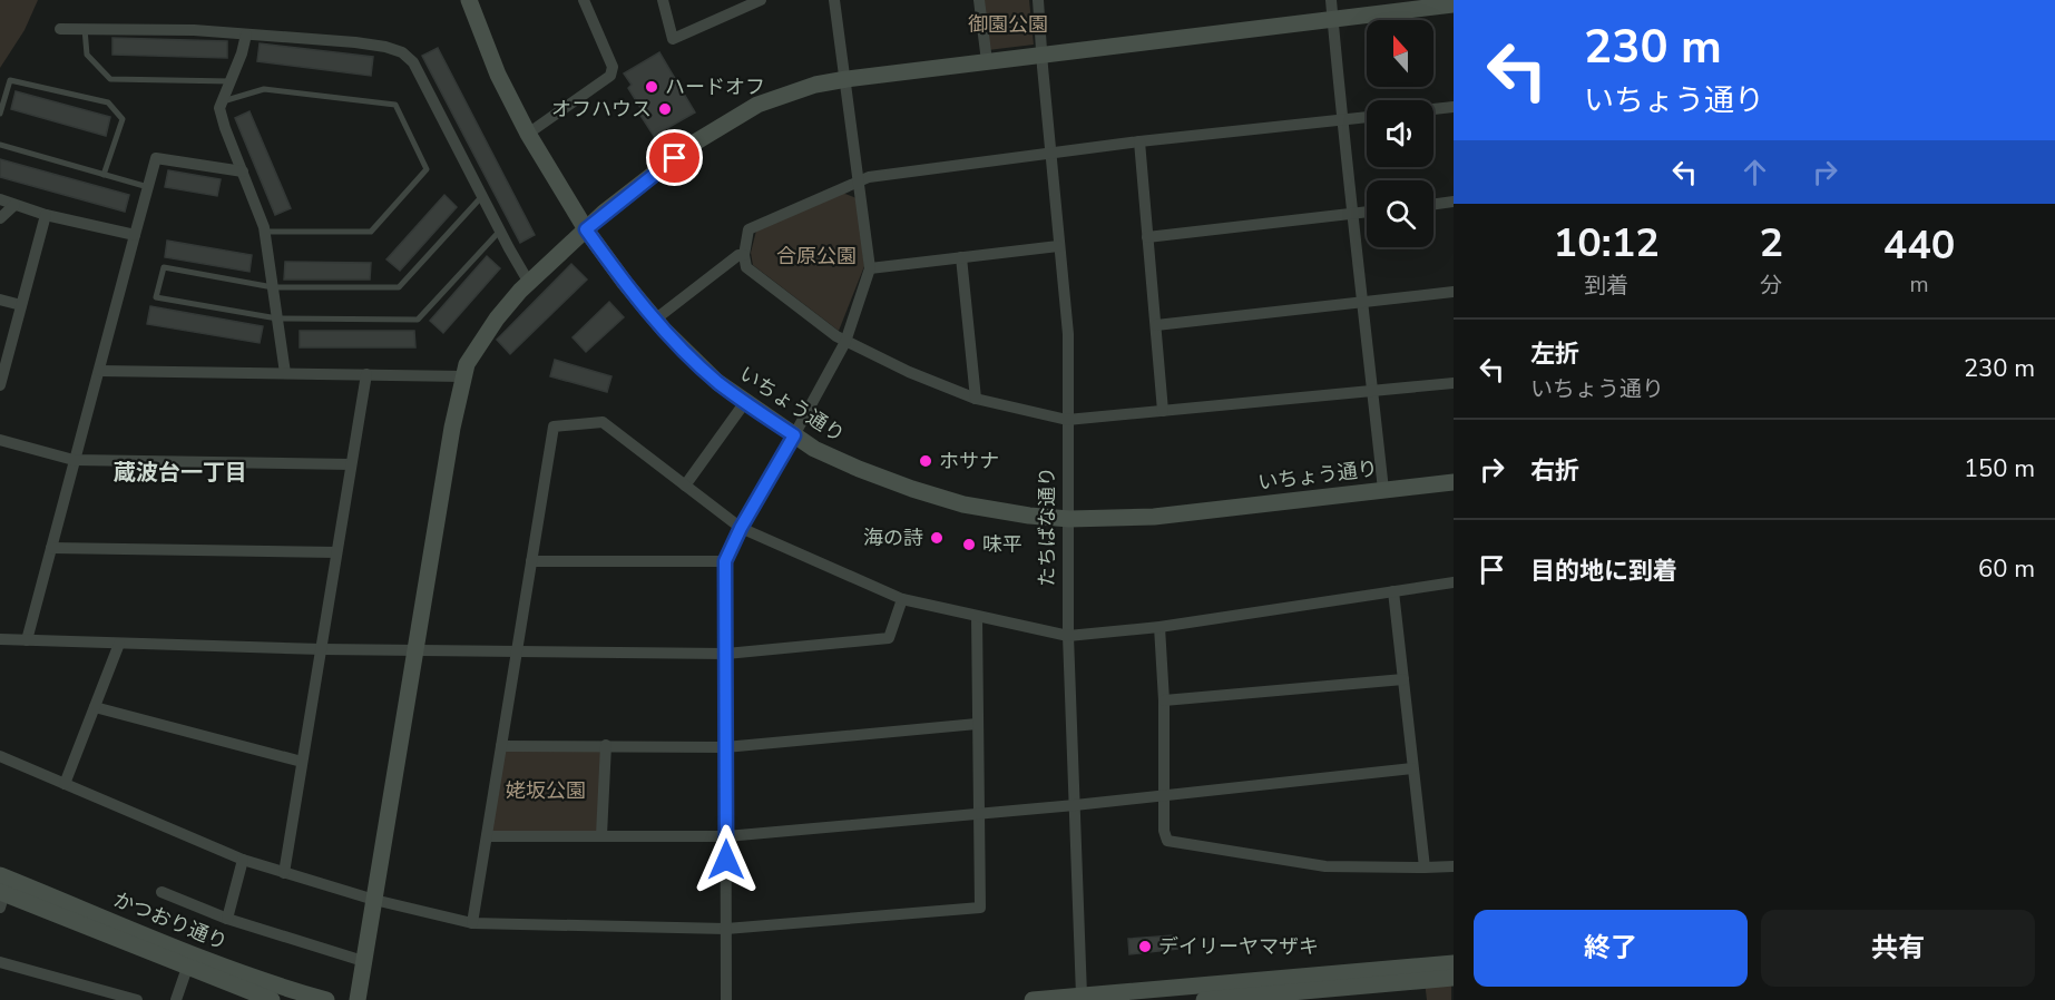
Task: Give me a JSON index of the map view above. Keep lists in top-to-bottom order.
{
  "streets": {
    "street": ["いちょう通り", "たちばな通り", "かつおり通り"]
  },
  "crossings": [
    ["いちょう通り", "たちばな通り"]
  ],
  "districts": ["蔵波台一丁目"],
  "parks": ["御園公園", "合原公園", "姥坂公園"],
  "places": [
    "ハードオフ",
    "オフハウス",
    "ホサナ",
    "海の詩",
    "味平",
    "デイリーヤマザキ"
  ],
  "north": "top",
  "page": {
    "turn": ["230 m", "いちょう通り"],
    "eta": [
      "10:12",
      "到着",
      "2",
      "分",
      "440",
      "m"
    ],
    "list": [
      {
        "name": "左折",
        "note": "いちょう通り",
        "value": "230 m"
      },
      {
        "name": "右折",
        "value": "150 m"
      },
      {
        "name": "目的地に到着",
        "value": "60 m"
      }
    ],
    "buttons": ["終了", "共有"]
  }
}
